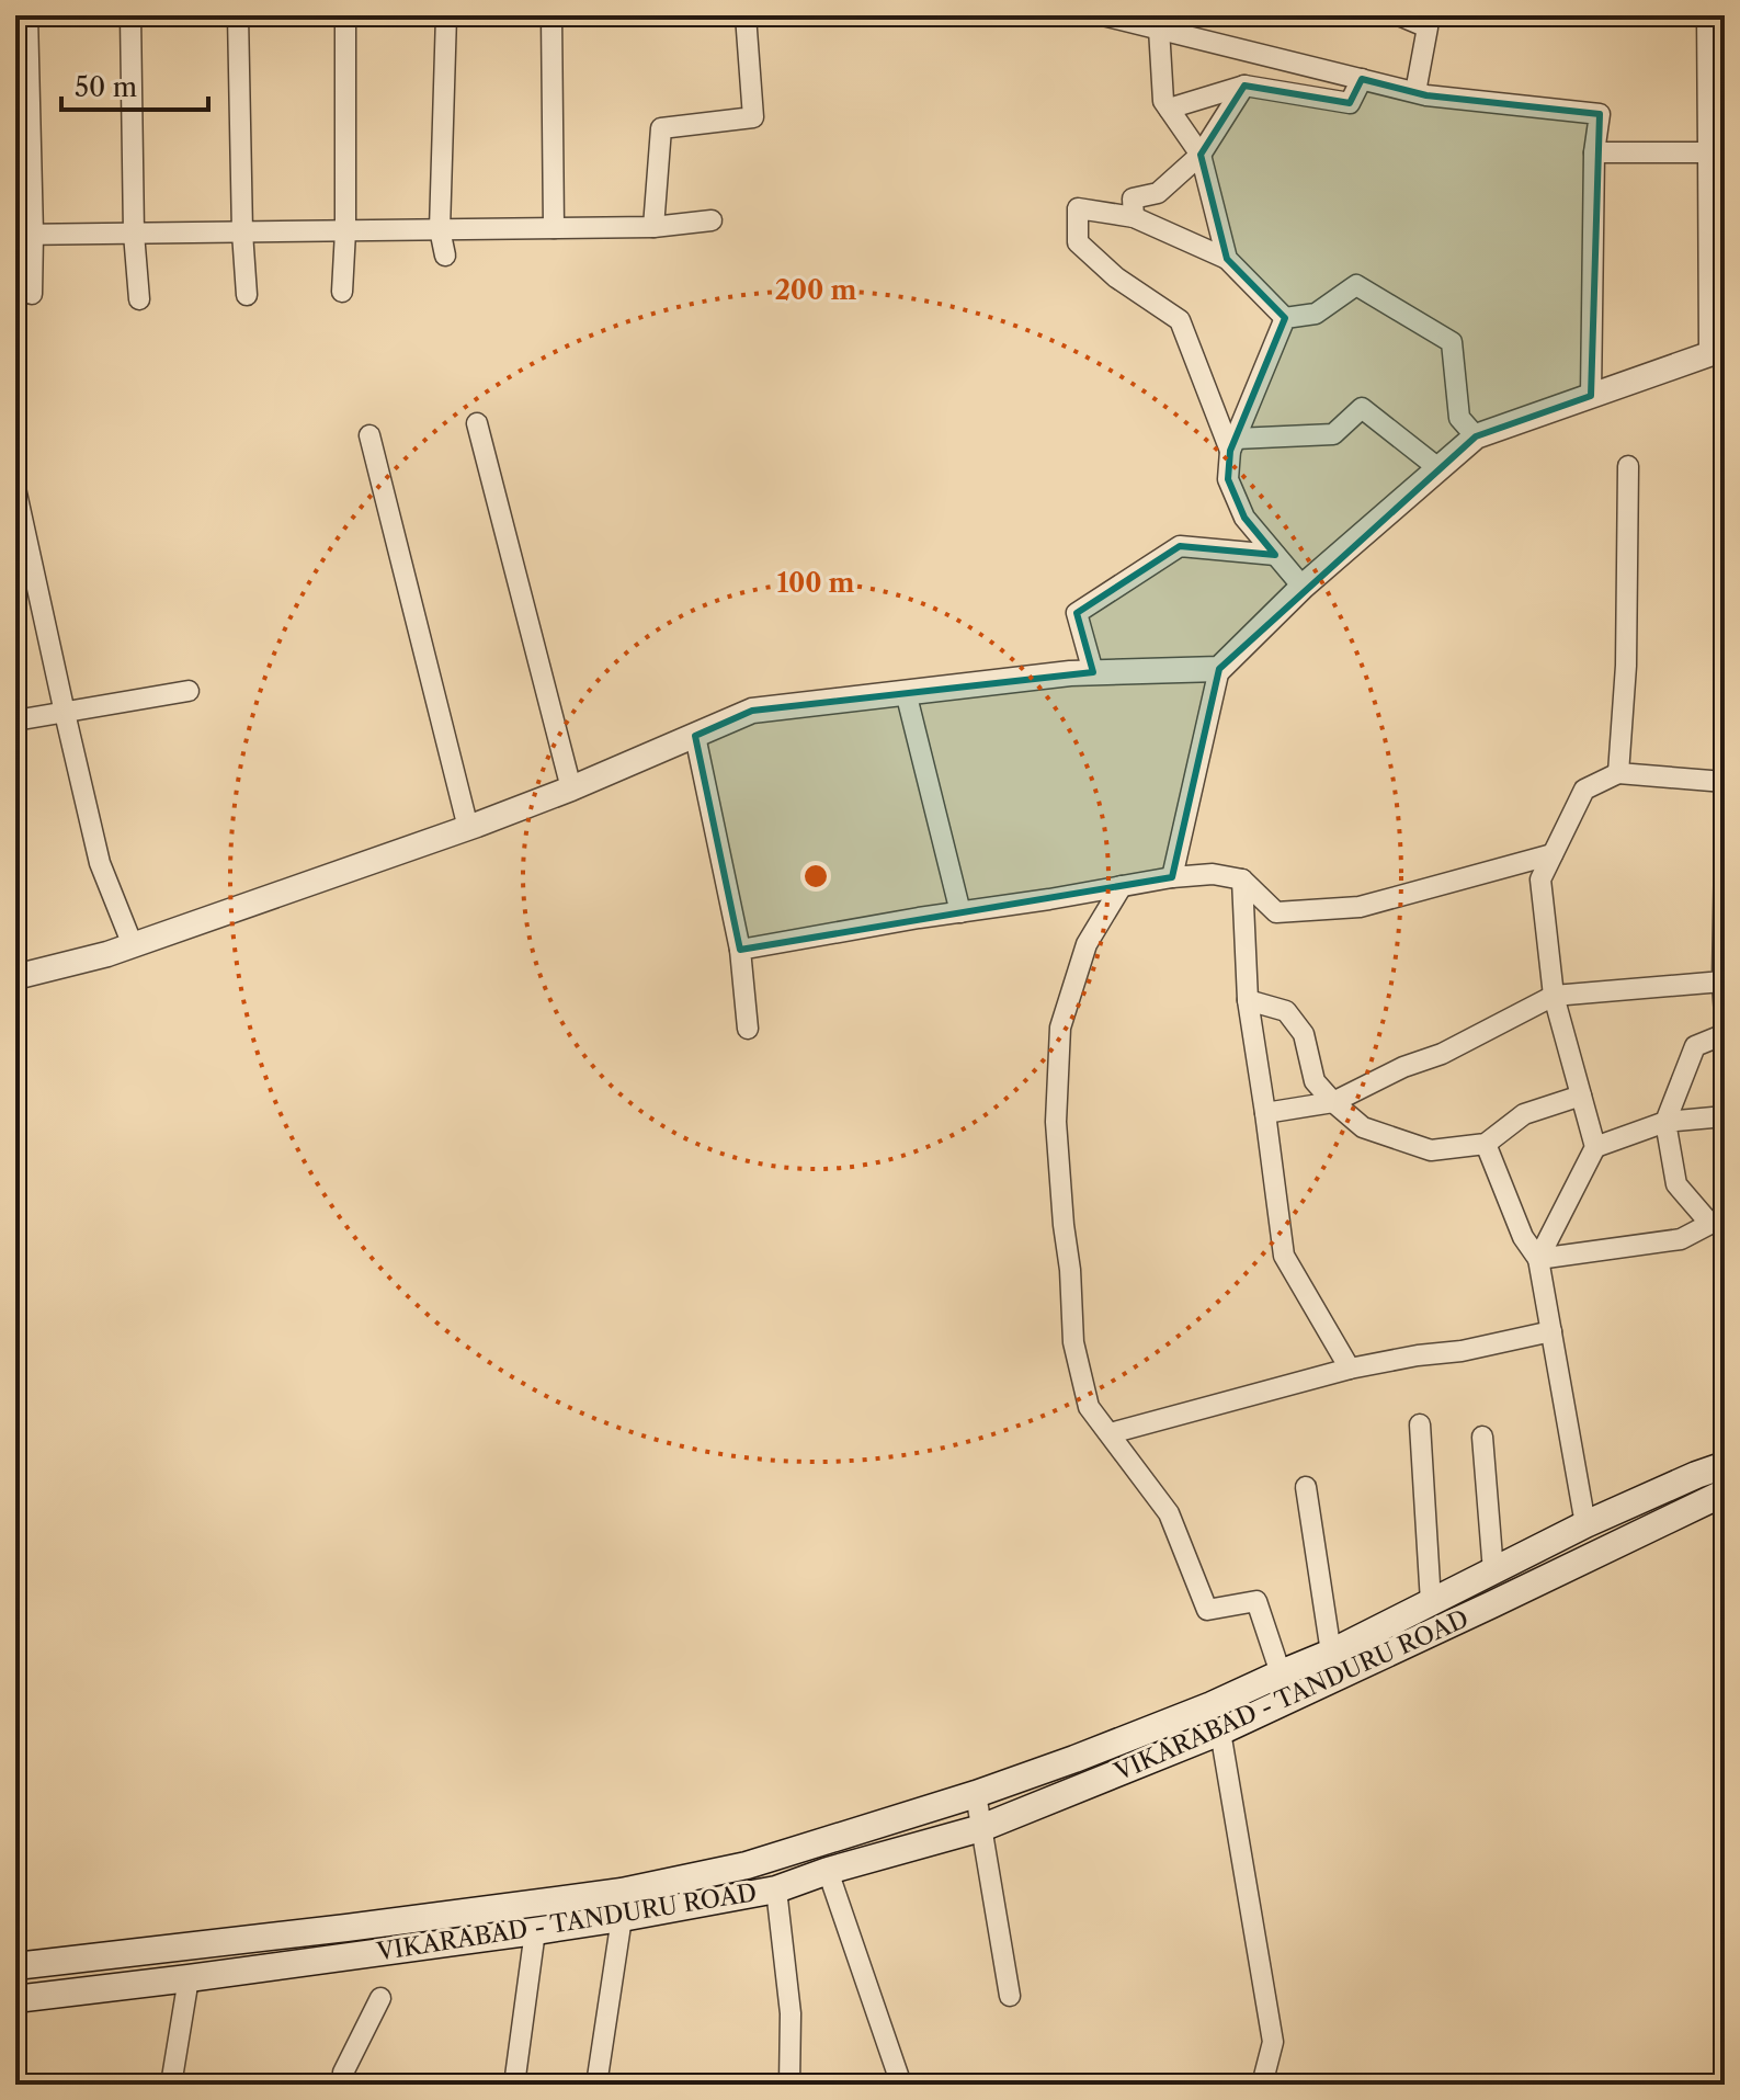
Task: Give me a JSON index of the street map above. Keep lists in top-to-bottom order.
{
  "streets": {
    "main road": ["VIKARABAD - TANDURU ROAD"]
  },
  "scale_bar": "50 m",
  "rings": ["200 m", "100 m"]
}
